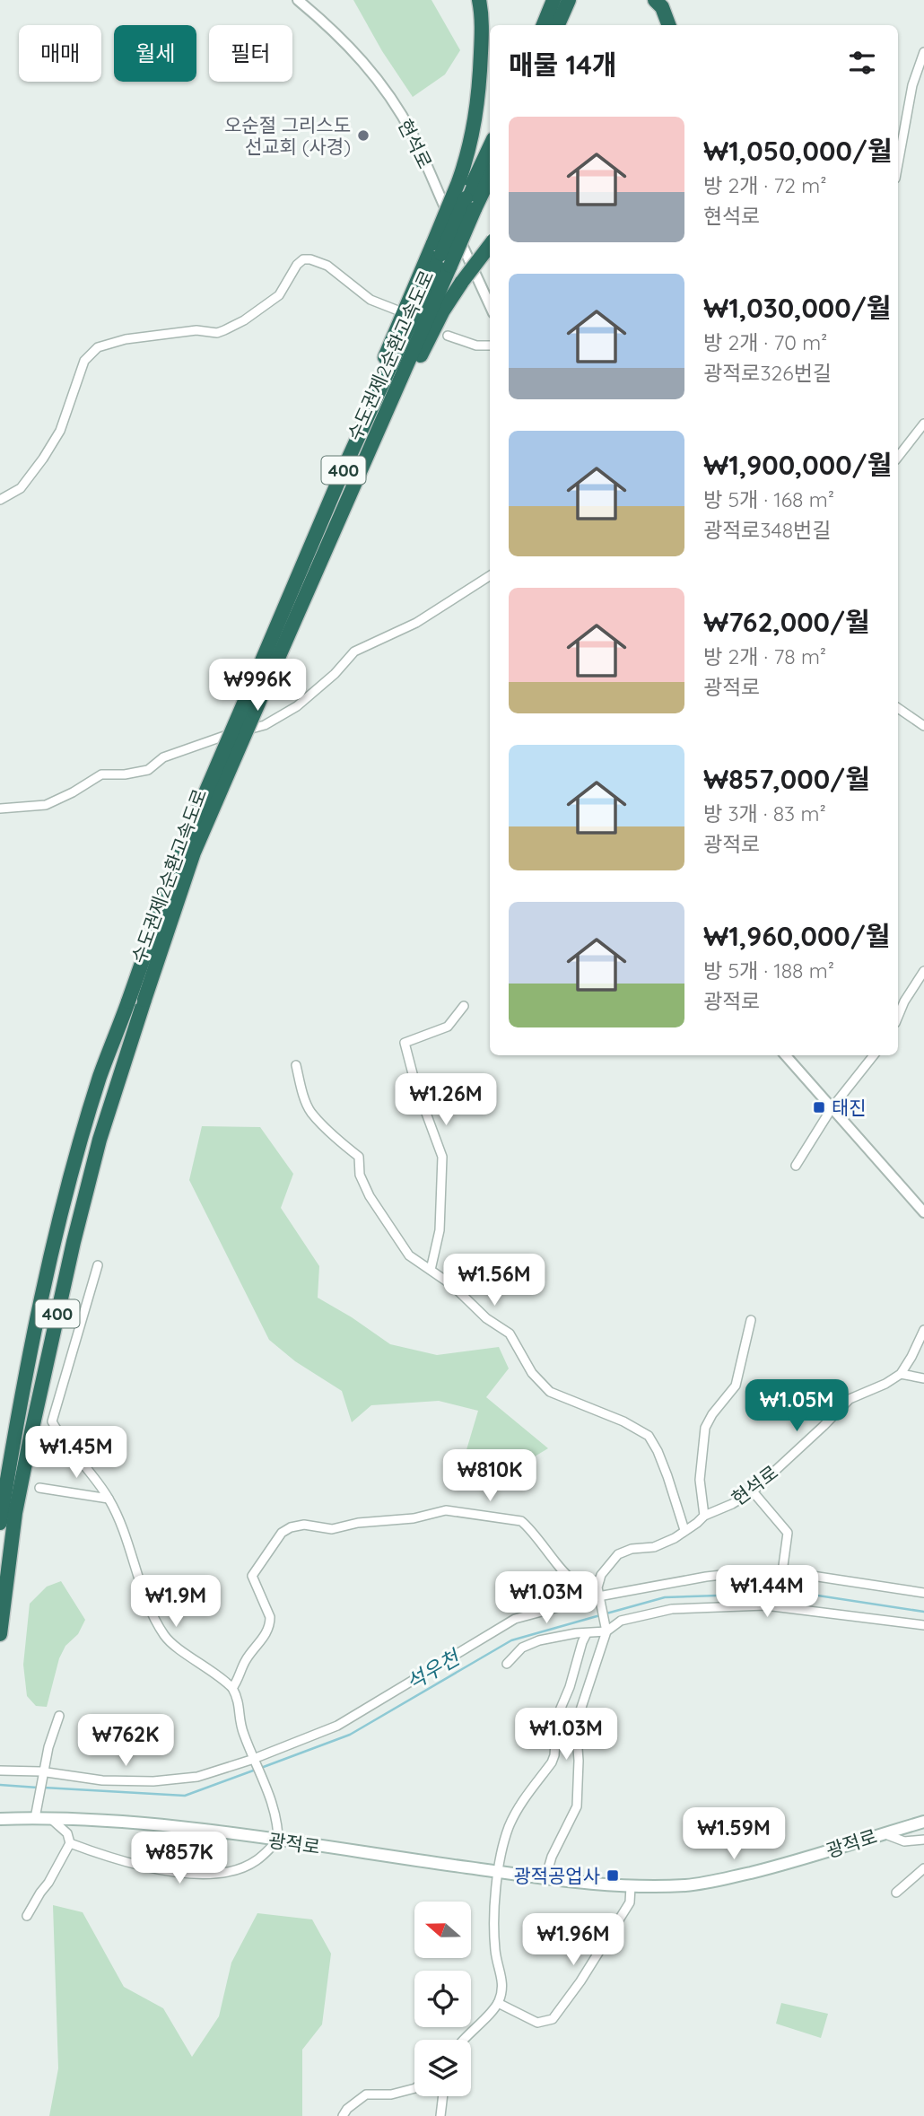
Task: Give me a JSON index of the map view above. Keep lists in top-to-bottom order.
{
  "streets": {
    "highway": ["수도권제2순환고속도로", "400"],
    "main road": ["광적로"],
    "street": ["현석로"]
  },
  "water": ["석우천"],
  "places": {
    "other": ["오순절 그리스도 선교회 (사경)"],
    "transit": ["태진", "광적공업사"]
  },
  "north": "left",
  "page": {
    "chip": ["매매", "월세", "필터"],
    "heading": "매물 14개",
    "list": [
      {
        "name": "₩1,050,000/월",
        "note": "방 2개 · 72 m² · 현석로"
      },
      {
        "name": "₩1,030,000/월",
        "note": "방 2개 · 70 m² · 광적로326번길"
      },
      {
        "name": "₩1,900,000/월",
        "note": "방 5개 · 168 m² · 광적로348번길"
      },
      {
        "name": "₩762,000/월",
        "note": "방 2개 · 78 m² · 광적로"
      },
      {
        "name": "₩857,000/월",
        "note": "방 3개 · 83 m² · 광적로"
      },
      {
        "name": "₩1,960,000/월",
        "note": "방 5개 · 188 m² · 광적로"
      }
    ],
    "price": [
      "₩996K",
      "₩1.26M",
      "₩1.56M",
      "₩1.05M",
      "₩1.45M",
      "₩810K",
      "₩1.44M",
      "₩1.03M",
      "₩1.9M",
      "₩1.03M",
      "₩762K",
      "₩1.59M",
      "₩857K",
      "₩1.96M"
    ]
  }
}
